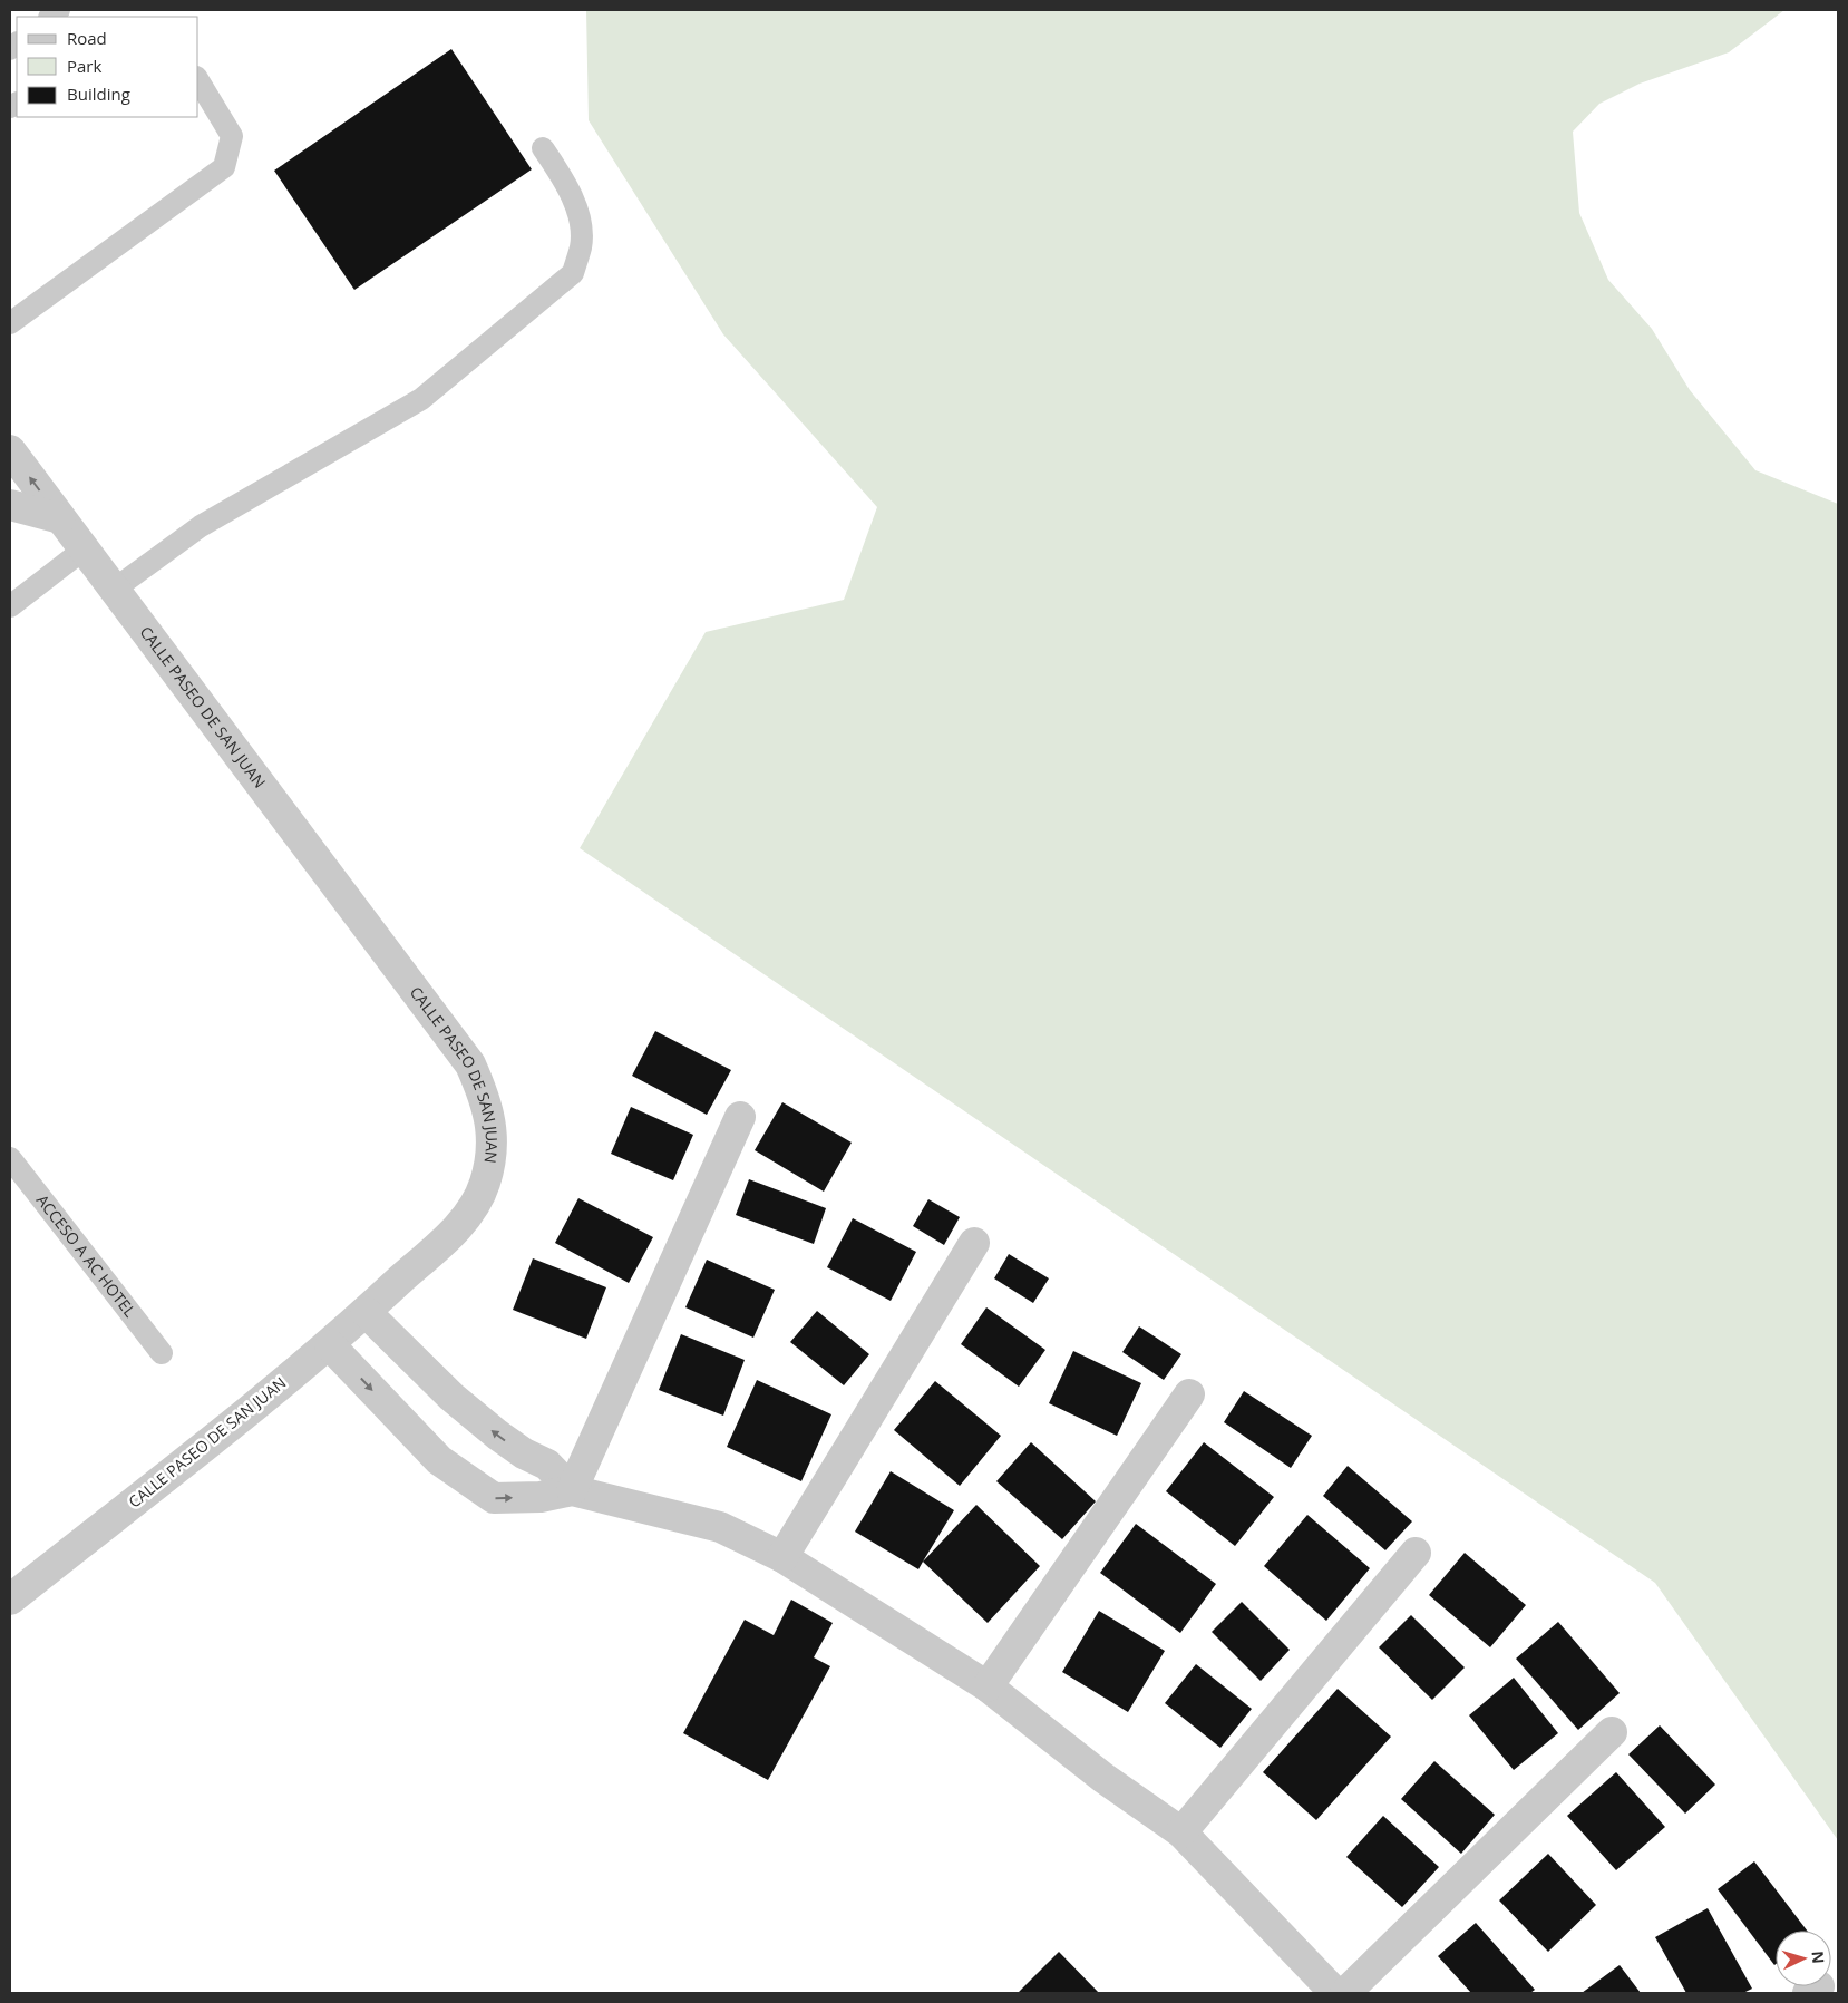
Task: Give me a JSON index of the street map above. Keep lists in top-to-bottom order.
{
  "streets": {
    "street": ["CALLE PASEO DE SAN JUAN"],
    "lane": ["ACCESO A AC HOTEL"]
  },
  "legend": ["Road", "Park", "Building"],
  "north": "right"
}
